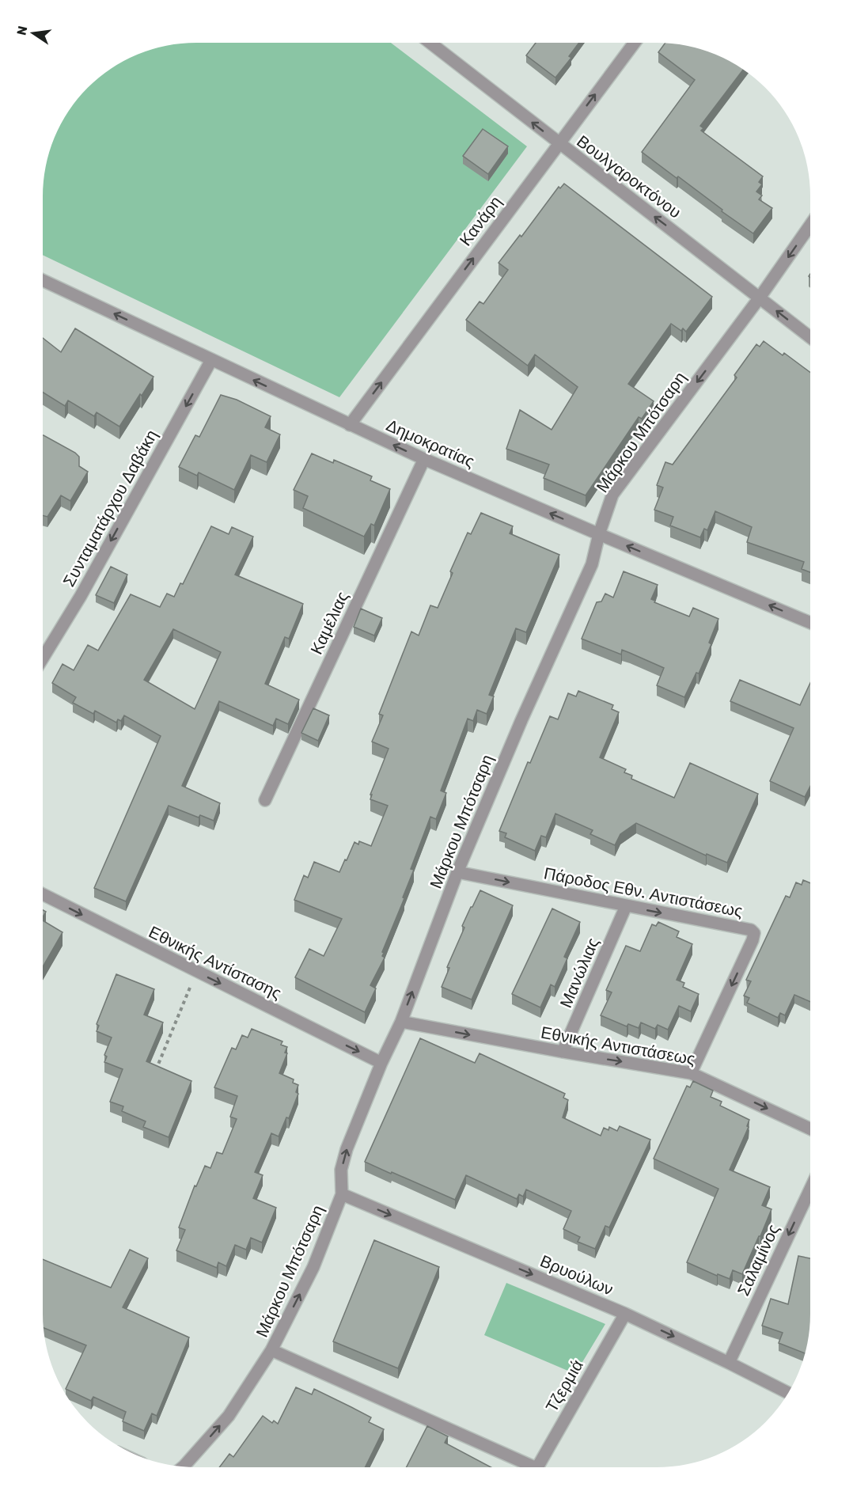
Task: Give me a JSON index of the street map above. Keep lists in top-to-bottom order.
{
  "streets": {
    "street": [
      "Βουλγαροκτόνου",
      "Κανάρη",
      "Μάρκου Μπότσαρη",
      "Δημοκρατίας",
      "Συνταματάρχου Δαβάκη",
      "Καμέλιας",
      "Πάροδος Εθν. Αντιστάσεως",
      "Εθνικής Αντίστασης",
      "Μανώλιας",
      "Εθνικής Αντιστάσεως",
      "Σαλαμίνος",
      "Βρυούλων",
      "Τζερμιά"
    ]
  },
  "crossings": [
    ["Βουλγαροκτόνου", "Κανάρη"],
    ["Βουλγαροκτόνου", "Μάρκου Μπότσαρη"],
    ["Κανάρη", "Δημοκρατίας"],
    ["Μάρκου Μπότσαρη", "Δημοκρατίας"],
    ["Μάρκου Μπότσαρη", "Πάροδος Εθν. Αντιστάσεως"],
    ["Μάρκου Μπότσαρη", "Εθνικής Αντίστασης"],
    ["Μάρκου Μπότσαρη", "Εθνικής Αντιστάσεως"],
    ["Μάρκου Μπότσαρη", "Βρυούλων"],
    ["Δημοκρατίας", "Συνταματάρχου Δαβάκη"],
    ["Δημοκρατίας", "Καμέλιας"],
    ["Πάροδος Εθν. Αντιστάσεως", "Μανώλιας"],
    ["Πάροδος Εθν. Αντιστάσεως", "Εθνικής Αντιστάσεως"],
    ["Μανώλιας", "Εθνικής Αντιστάσεως"],
    ["Σαλαμίνος", "Βρυούλων"],
    ["Βρυούλων", "Τζερμιά"]
  ],
  "one_way": [
    "Βουλγαροκτόνου",
    "Κανάρη",
    "Δημοκρατίας",
    "Συνταματάρχου Δαβάκη",
    "Εθνικής Αντίστασης",
    "Εθνικής Αντιστάσεως",
    "Σαλαμίνος",
    "Βρυούλων"
  ],
  "north": "left"
}
